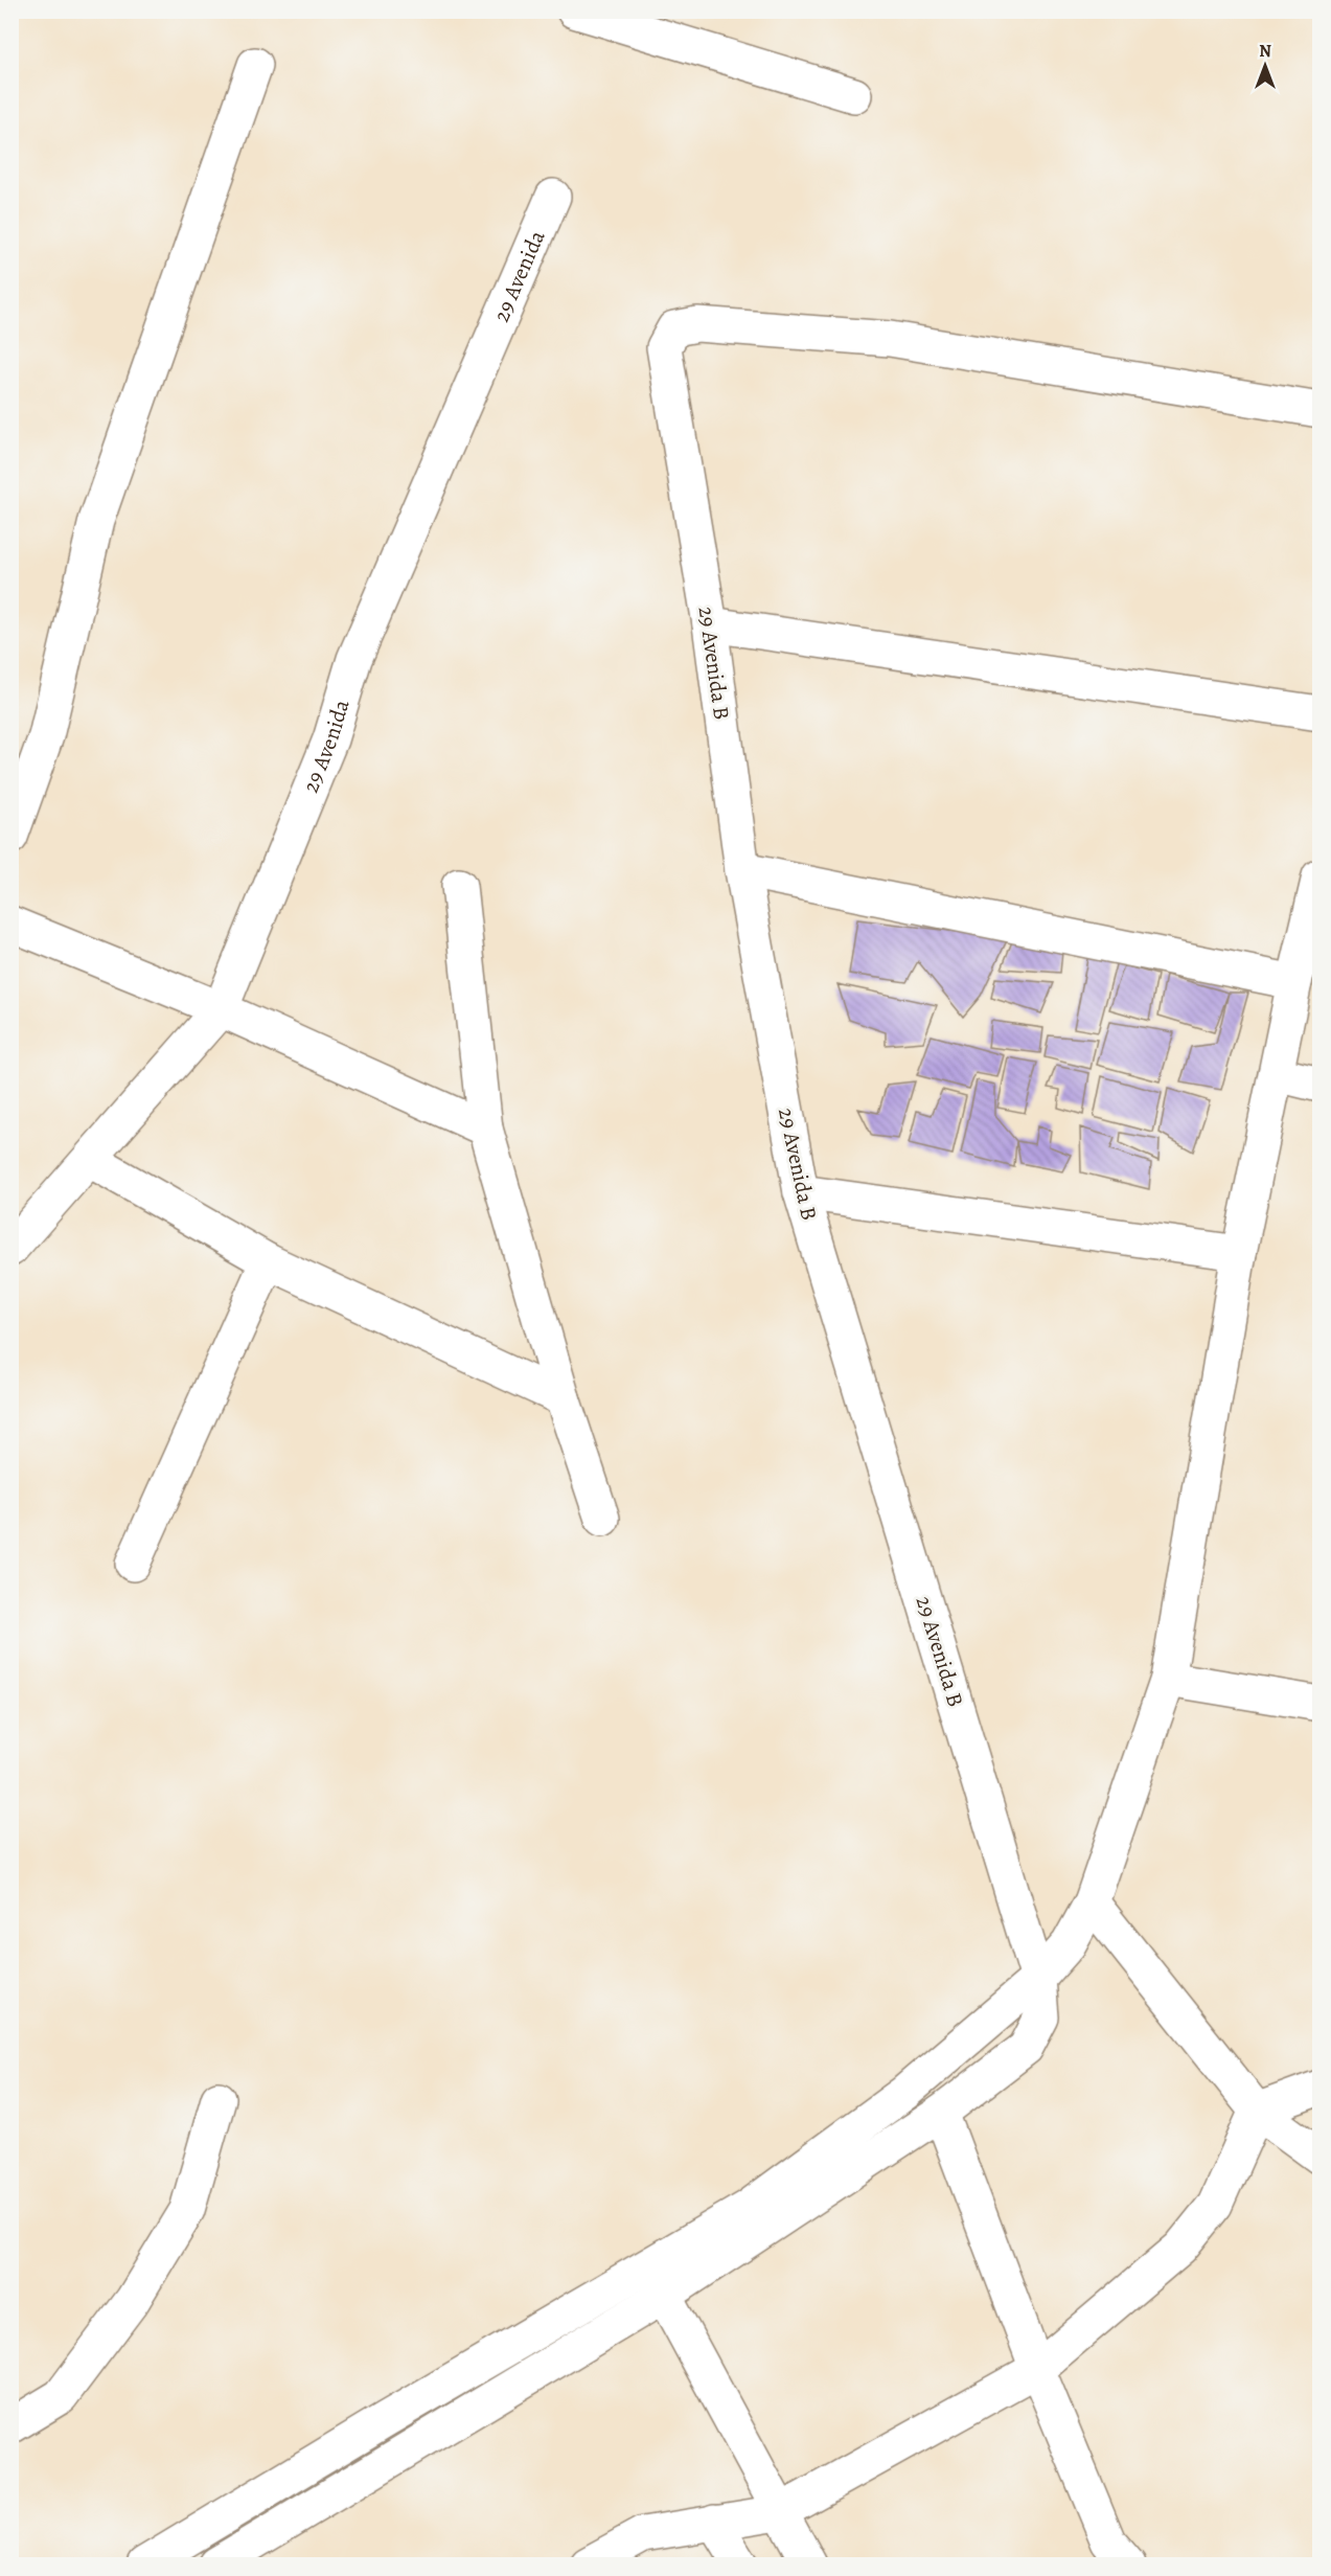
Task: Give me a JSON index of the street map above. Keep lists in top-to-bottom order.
{
  "streets": {
    "street": ["29 Avenida", "29 Avenida B"]
  },
  "north": "top"
}
